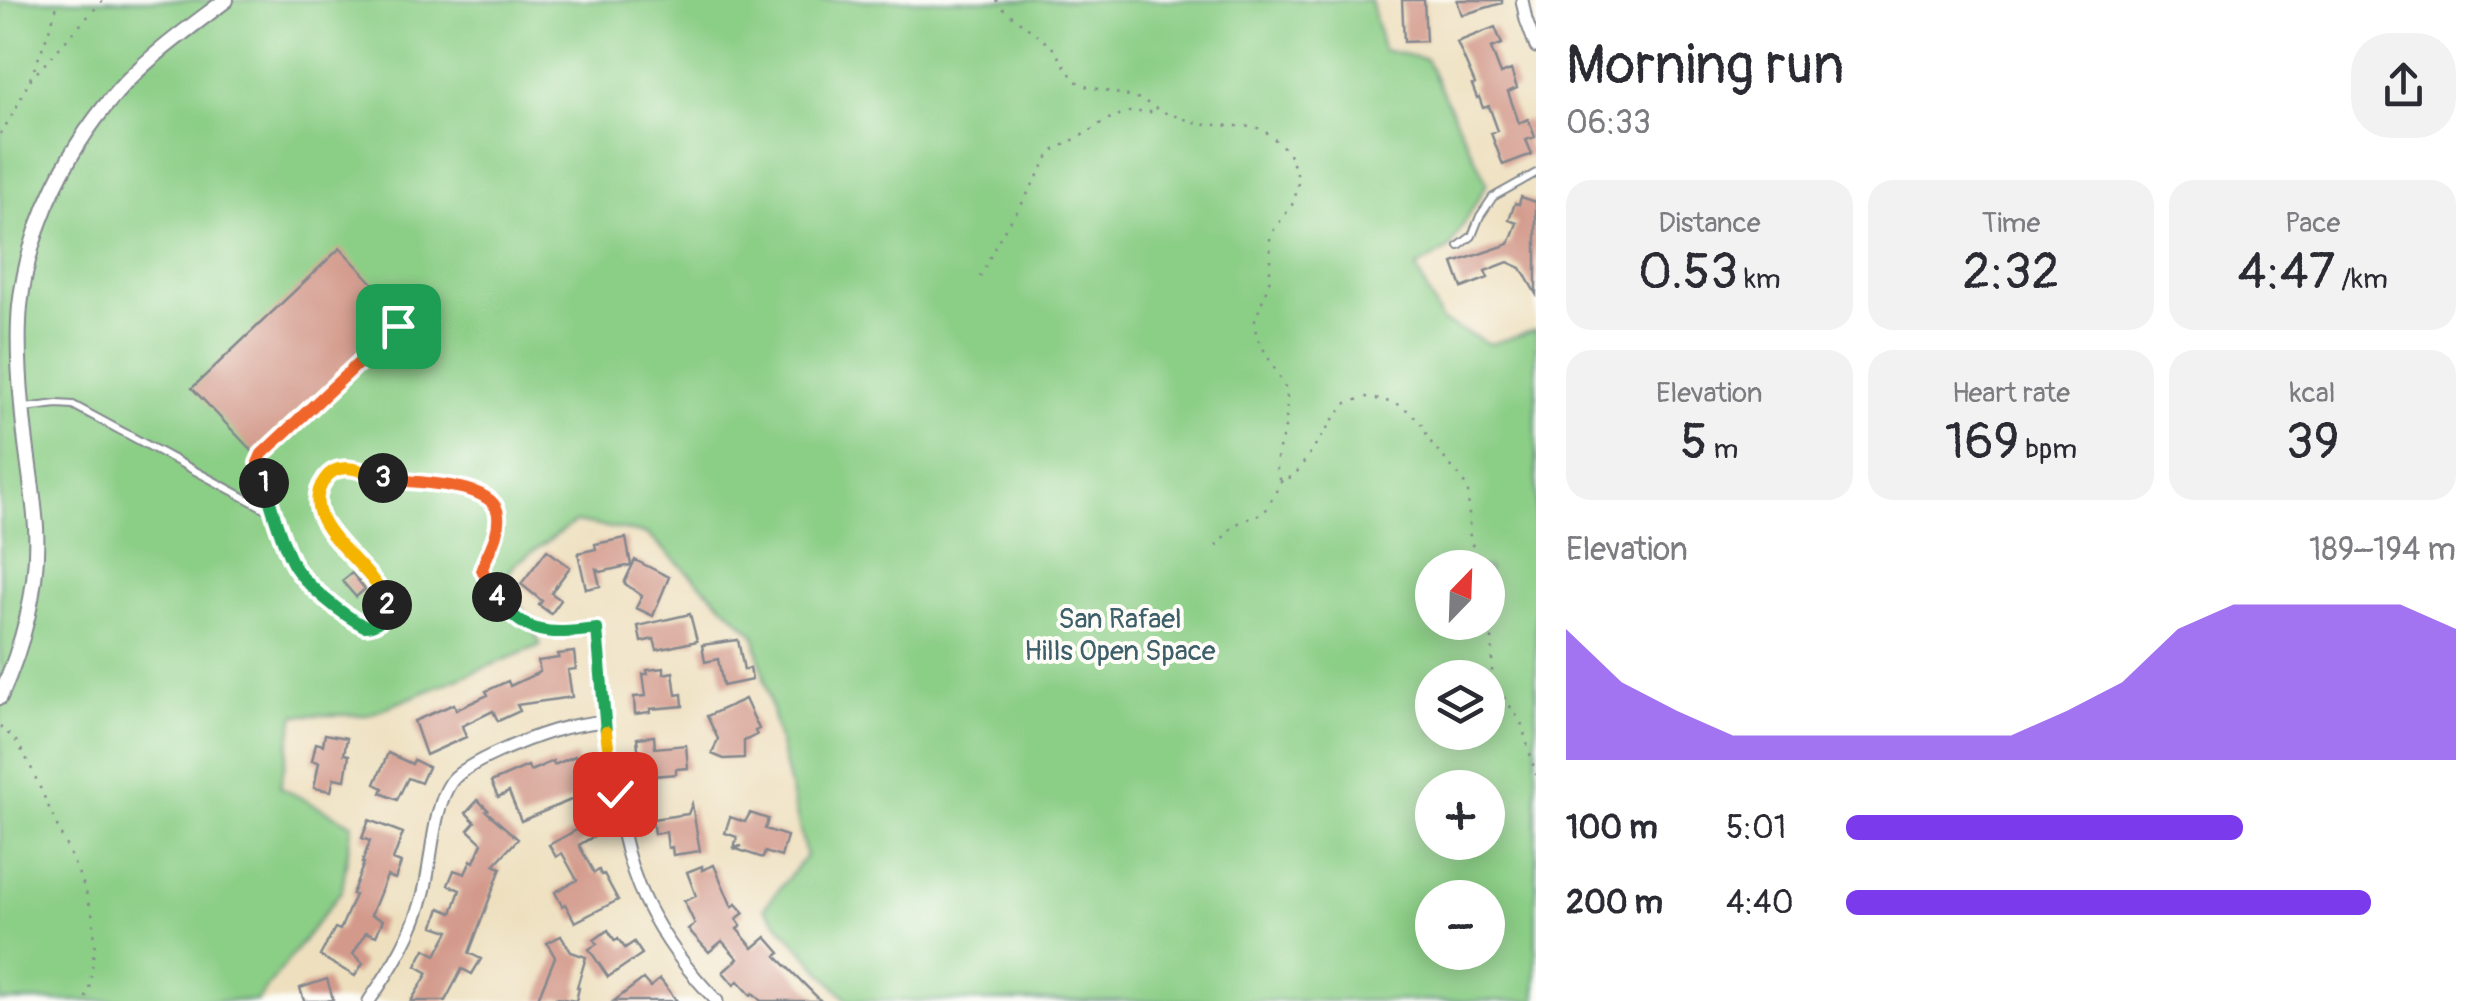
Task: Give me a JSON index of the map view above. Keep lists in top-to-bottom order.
{
  "parks": ["San Rafael Hills Open Space"],
  "north": "top right",
  "page": {
    "heading": ["Morning run", "06:33"],
    "stats": [
      ["Distance", "0.53 km"],
      ["Time", "2:32"],
      ["Pace", "4:47 /km"],
      ["Elevation", "5 m"],
      ["Heart rate", "169 bpm"],
      ["kcal", "39"]
    ],
    "pins": [
      "3",
      "1",
      "4",
      "2"
    ],
    "chart": ["Elevation", "189–194 m"],
    "map_buttons": ["+", "−"],
    "list": [
      {
        "name": "100 m",
        "note": "5:01"
      },
      {
        "name": "200 m",
        "note": "4:40"
      }
    ]
  }
}
